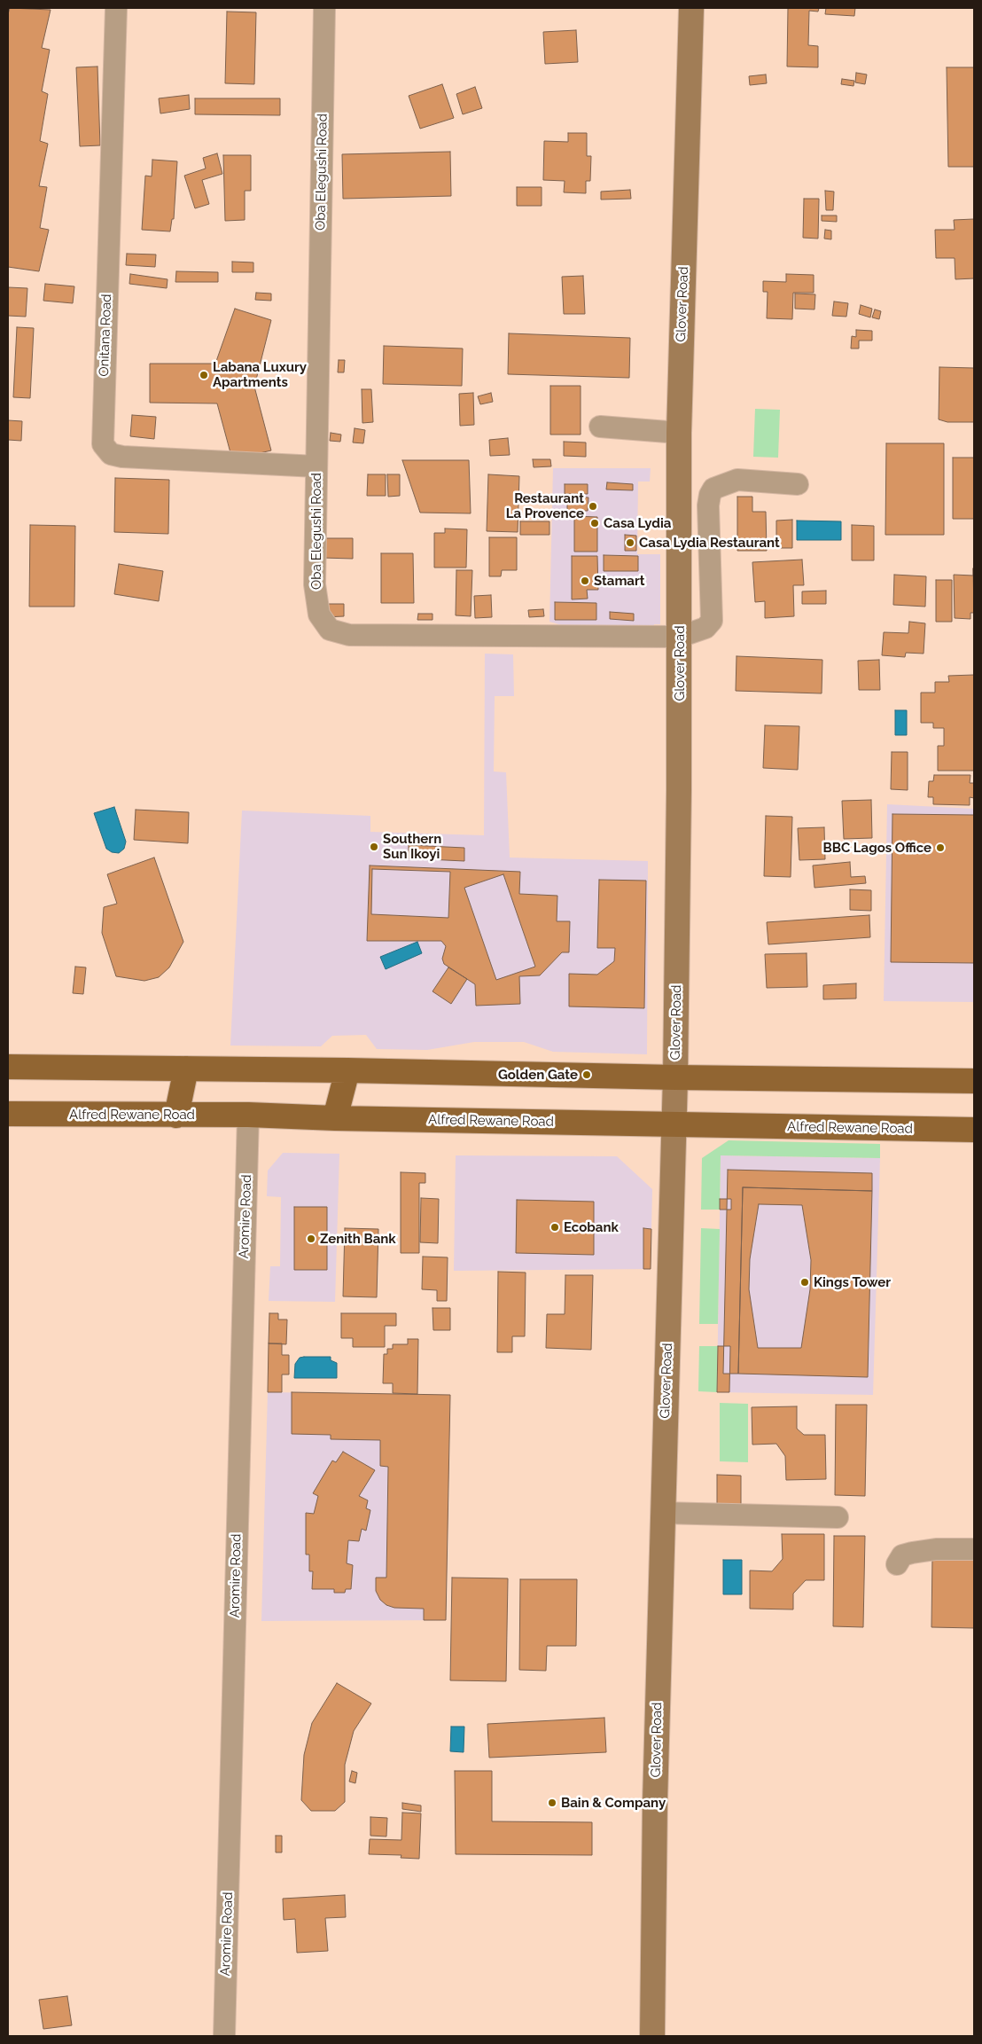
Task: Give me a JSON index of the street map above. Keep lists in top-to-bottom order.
{
  "streets": {
    "main road": ["Alfred Rewane Road"],
    "street": [
      "Oba Elegushi Road",
      "Glover Road",
      "Onitana Road",
      "Aromire Road"
    ]
  },
  "crossings": [
    ["Oba Elegushi Road", "Glover Road"],
    ["Oba Elegushi Road", "Onitana Road"],
    ["Glover Road", "Alfred Rewane Road"],
    ["Alfred Rewane Road", "Aromire Road"]
  ],
  "places": [
    "Labana Luxury Apartments",
    "Restaurant La Provence",
    "Casa Lydia",
    "Casa Lydia Restaurant",
    "Stamart",
    "Southern Sun Ikoyi",
    "BBC Lagos Office",
    "Golden Gate",
    "Ecobank",
    "Zenith Bank",
    "Kings Tower",
    "Bain & Company"
  ]
}
